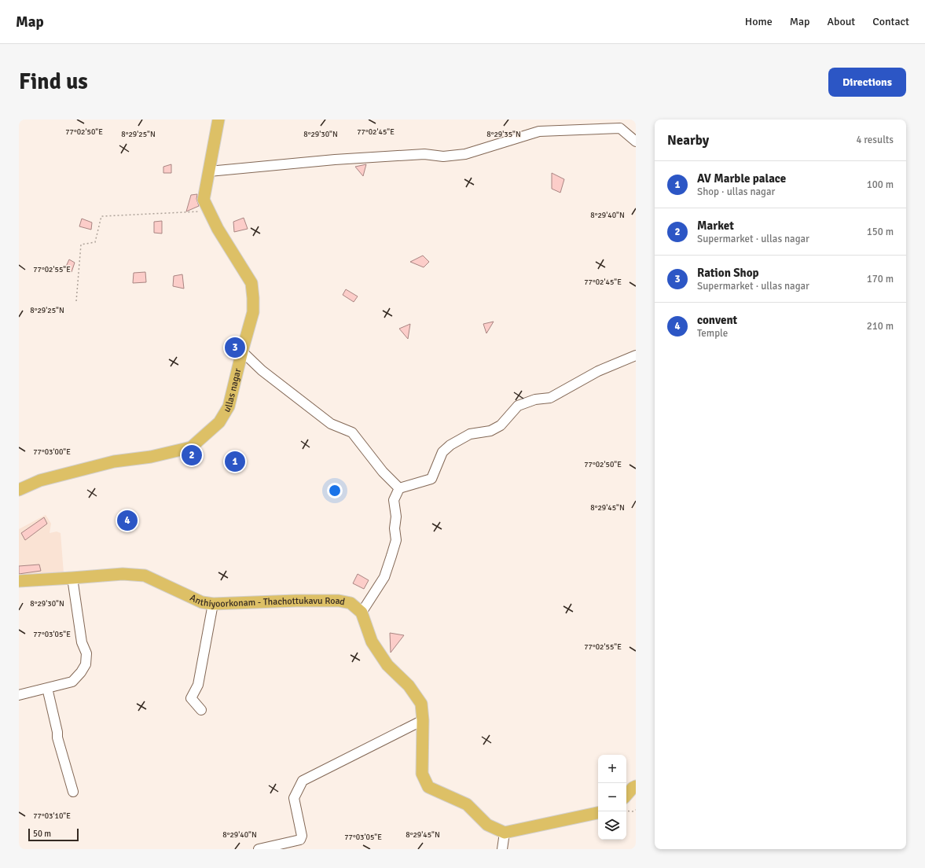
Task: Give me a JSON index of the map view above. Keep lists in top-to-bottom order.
{
  "streets": {
    "main road": ["ullas nagar", "Anthiyoorkonam - Thachottukavu Road"]
  },
  "scale_bar": "50 m",
  "page": {
    "header": "Map",
    "nav": [
      "Home",
      "Map",
      "About",
      "Contact"
    ],
    "buttons": "Directions",
    "title": "Find us",
    "heading": ["Nearby", "4 results"],
    "list": [
      {
        "mark": "1",
        "name": "AV Marble palace",
        "note": "Shop · ullas nagar",
        "value": "100 m"
      },
      {
        "mark": "2",
        "name": "Market",
        "note": "Supermarket · ullas nagar",
        "value": "150 m"
      },
      {
        "mark": "3",
        "name": "Ration Shop",
        "note": "Supermarket · ullas nagar",
        "value": "170 m"
      },
      {
        "mark": "4",
        "name": "convent",
        "note": "Temple",
        "value": "210 m"
      }
    ],
    "pins": [
      "3",
      "2",
      "1",
      "4"
    ],
    "map_buttons": ["+", "−"],
    "scale": "50 m"
  },
  "coordinates": [
    "77°02'50\"E",
    "77°02'45\"E",
    "8°29'25\"N",
    "8°29'30\"N",
    "8°29'35\"N",
    "8°29'40\"N",
    "77°02'55\"E",
    "77°03'00\"E",
    "8°29'45\"N",
    "77°03'05\"E",
    "77°03'10\"E"
  ]
}
